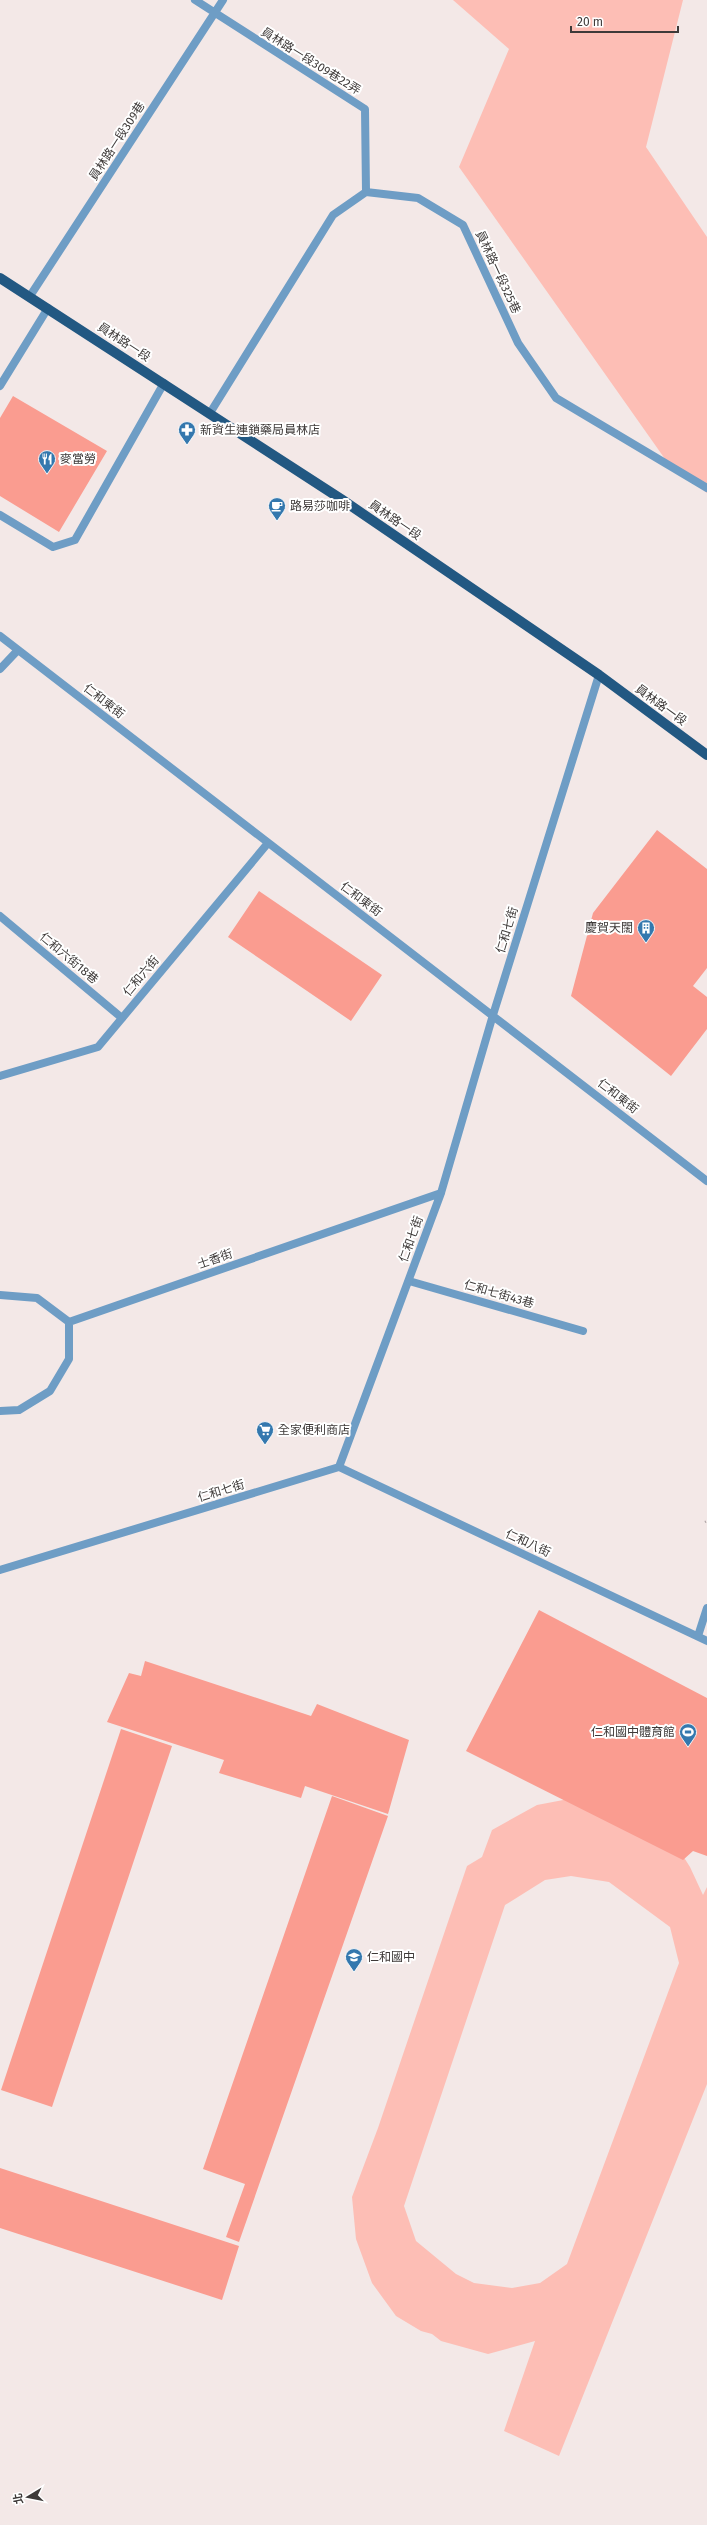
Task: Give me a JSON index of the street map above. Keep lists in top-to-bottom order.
{
  "streets": {
    "main road": ["員林路一段"],
    "street": [
      "員林路一段309巷22弄",
      "員林路一段309巷",
      "員林路一段325巷",
      "仁和東街",
      "仁和七街",
      "仁和六街18巷",
      "仁和六街",
      "士香街",
      "仁和七街43巷",
      "仁和八街"
    ]
  },
  "crossings": [
    ["員林路一段309巷22弄", "員林路一段309巷"],
    ["員林路一段309巷22弄", "員林路一段325巷"],
    ["員林路一段309巷", "員林路一段"],
    ["員林路一段", "仁和七街"],
    ["仁和東街", "仁和七街"],
    ["仁和東街", "仁和六街"],
    ["仁和七街", "士香街"],
    ["仁和七街", "仁和七街43巷"],
    ["仁和七街", "仁和八街"],
    ["仁和六街18巷", "仁和六街"]
  ],
  "places": {
    "pharmacy": ["新資生連鎖藥局員林店"],
    "restaurant": ["麥當勞"],
    "cafe": ["路易莎咖啡"],
    "building": ["慶賀天闊"],
    "supermarket": ["全家便利商店"],
    "sports": ["仁和國中體育館"],
    "school or university": ["仁和國中"]
  },
  "scale_bar": "20 m",
  "north": "left"
}
